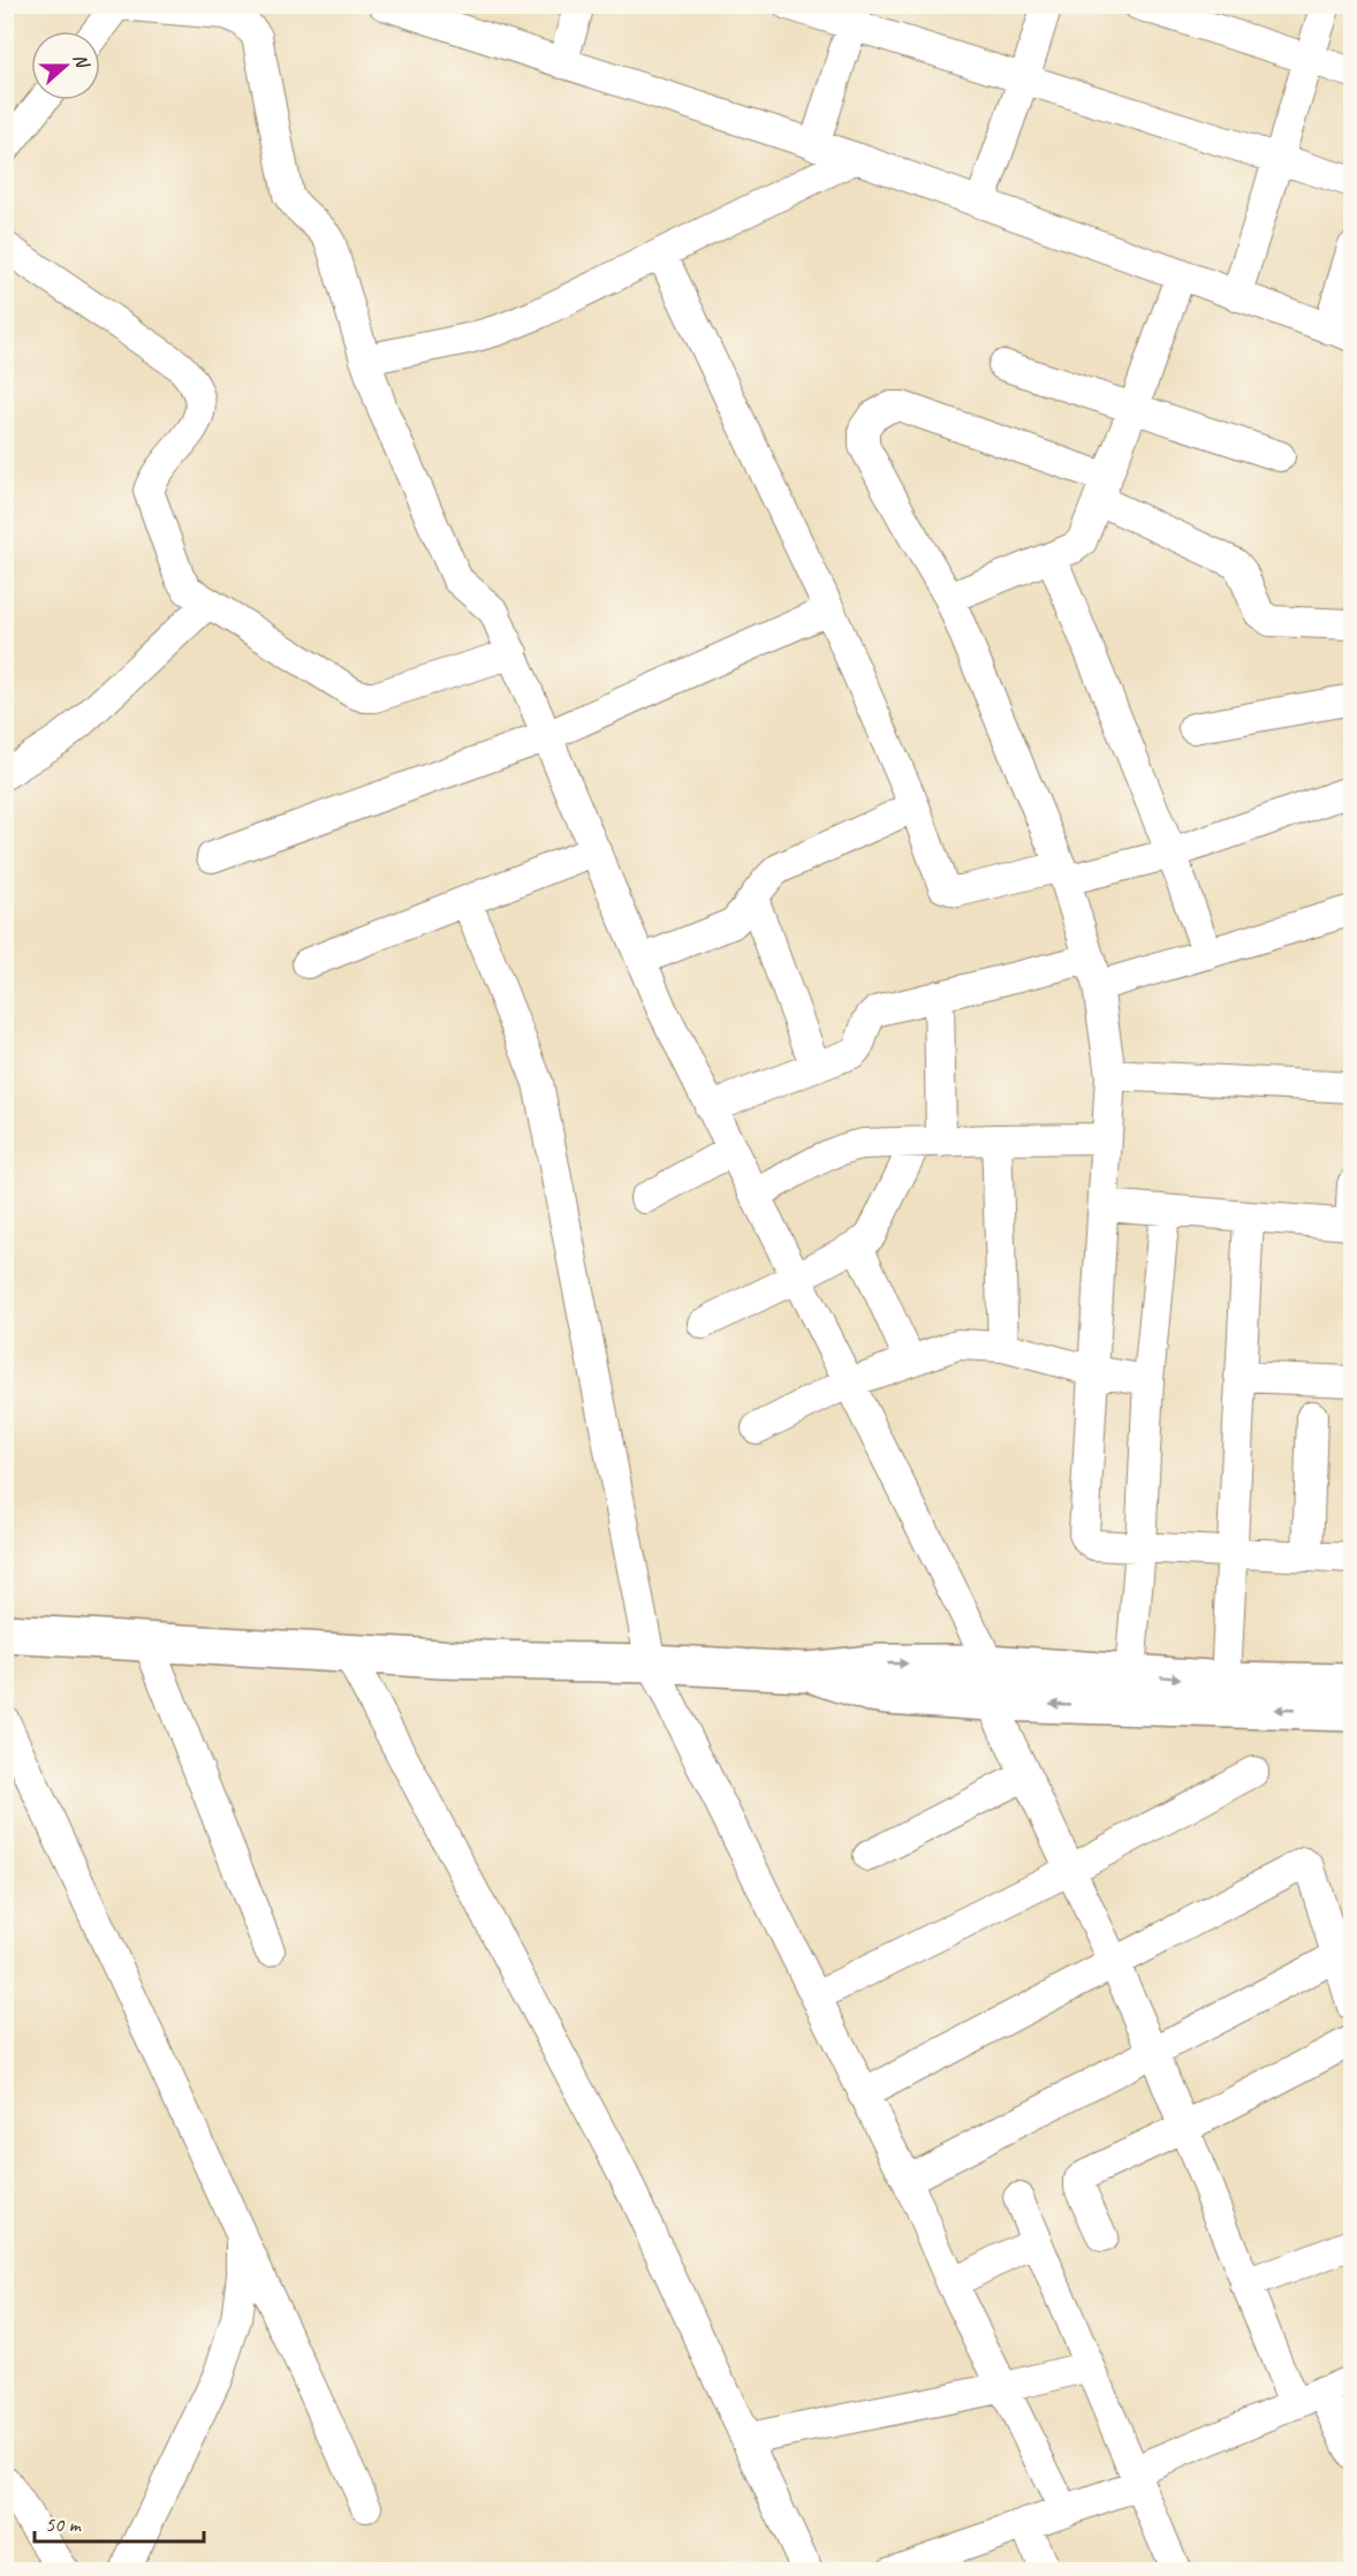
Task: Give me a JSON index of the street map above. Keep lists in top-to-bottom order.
{
  "scale_bar": "50 m",
  "north": "right"
}
